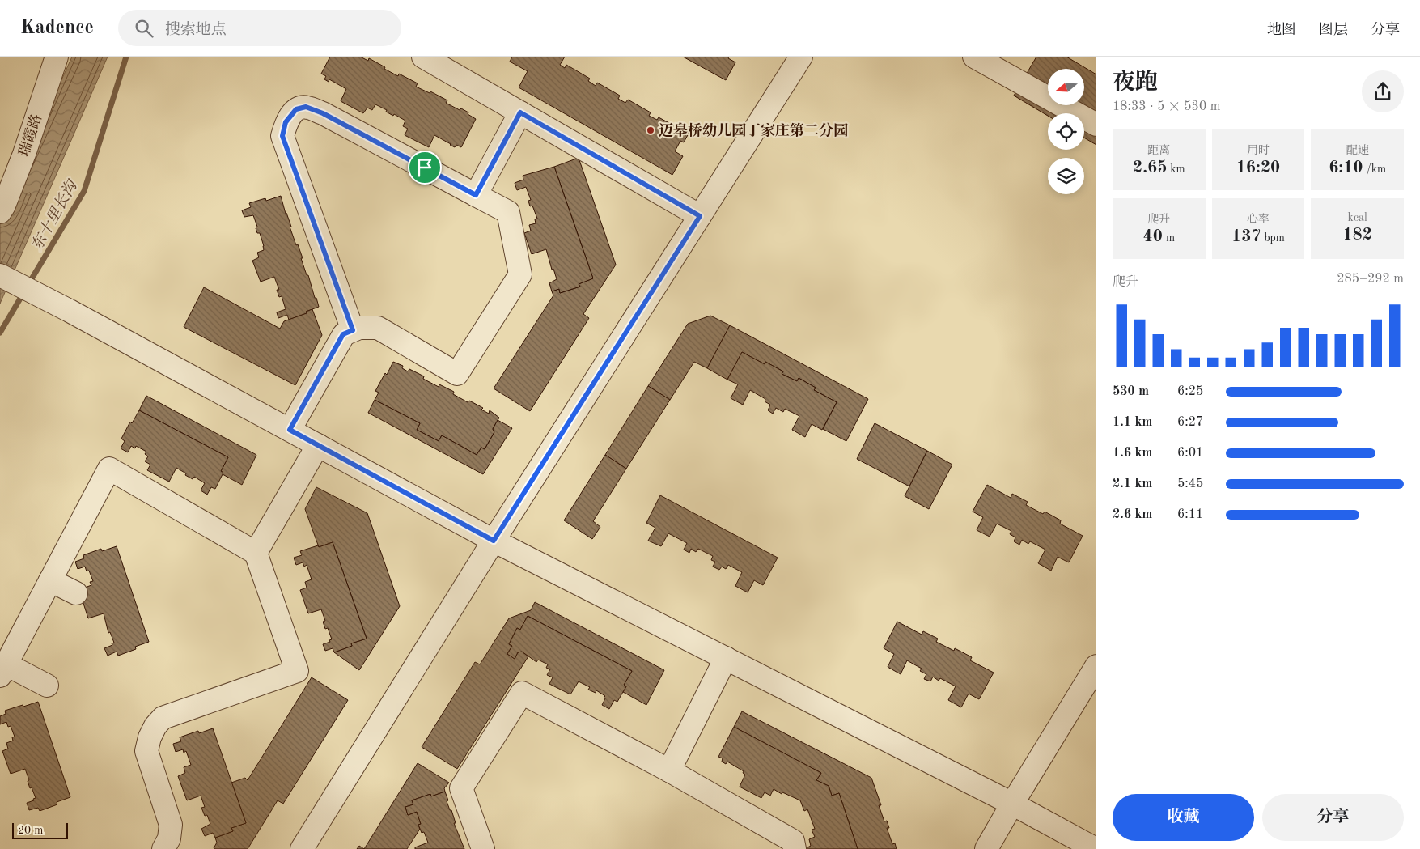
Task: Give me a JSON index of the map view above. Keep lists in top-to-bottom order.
{
  "streets": {
    "street": ["瑞霞路"]
  },
  "water": ["东十里长沟"],
  "places": ["迈皋桥幼儿园丁家庄第二分园"],
  "scale_bar": "20 m",
  "north": "left",
  "page": {
    "header": "Kadence",
    "search": "搜索地点",
    "nav": ["地图", "图层", "分享"],
    "heading": ["夜跑", "18:33 · 5 × 530 m"],
    "stats": [
      ["距离", "2.65 km"],
      ["用时", "16:20"],
      ["配速", "6:10 /km"],
      ["爬升", "40 m"],
      ["心率", "137 bpm"],
      ["kcal", "182"]
    ],
    "chart": ["爬升", "285–292 m"],
    "list": [
      {
        "name": "530 m",
        "note": "6:25"
      },
      {
        "name": "1.1 km",
        "note": "6:27"
      },
      {
        "name": "1.6 km",
        "note": "6:01"
      },
      {
        "name": "2.1 km",
        "note": "5:45"
      },
      {
        "name": "2.6 km",
        "note": "6:11"
      }
    ],
    "buttons": ["收藏", "分享"],
    "scale": "20 m"
  }
}
